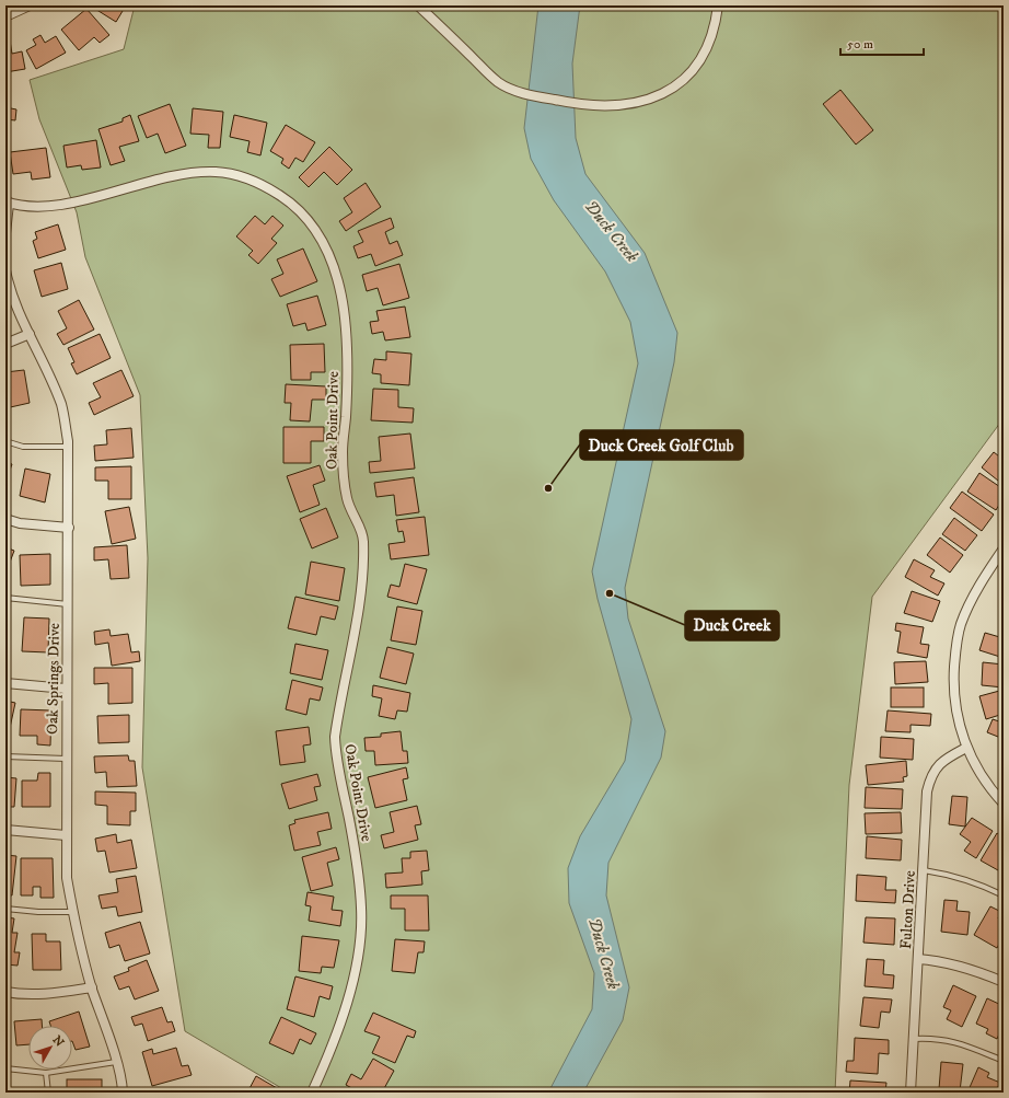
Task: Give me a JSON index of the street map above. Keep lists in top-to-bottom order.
{
  "streets": {
    "street": ["Oak Point Drive", "Oak Springs Drive", "Fulton Drive"]
  },
  "water": ["Duck Creek"],
  "places": ["Duck Creek Golf Club", "Duck Creek"],
  "scale_bar": "50 m",
  "north": "top right"
}
